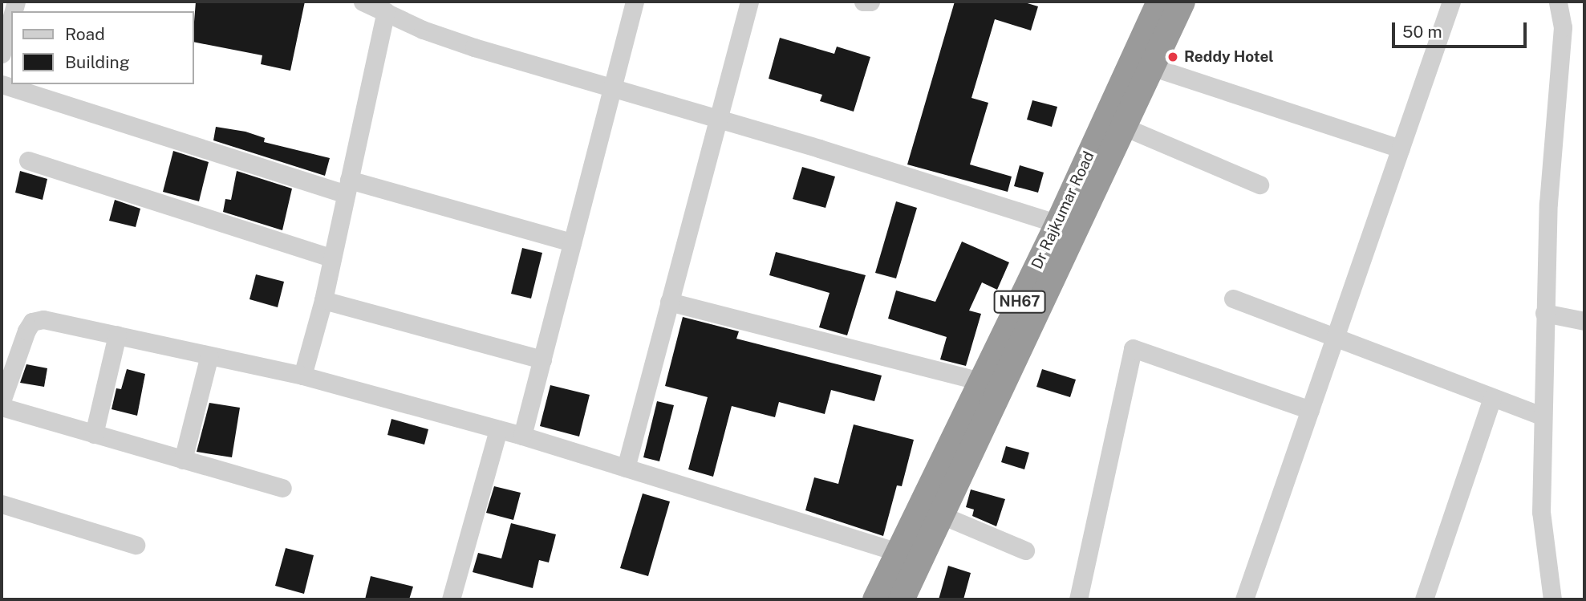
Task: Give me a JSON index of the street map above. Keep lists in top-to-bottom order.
{
  "streets": {
    "highway": ["Dr Rajkumar Road", "NH67"]
  },
  "places": ["Reddy Hotel"],
  "legend": ["Road", "Building"],
  "scale_bar": "50 m"
}
